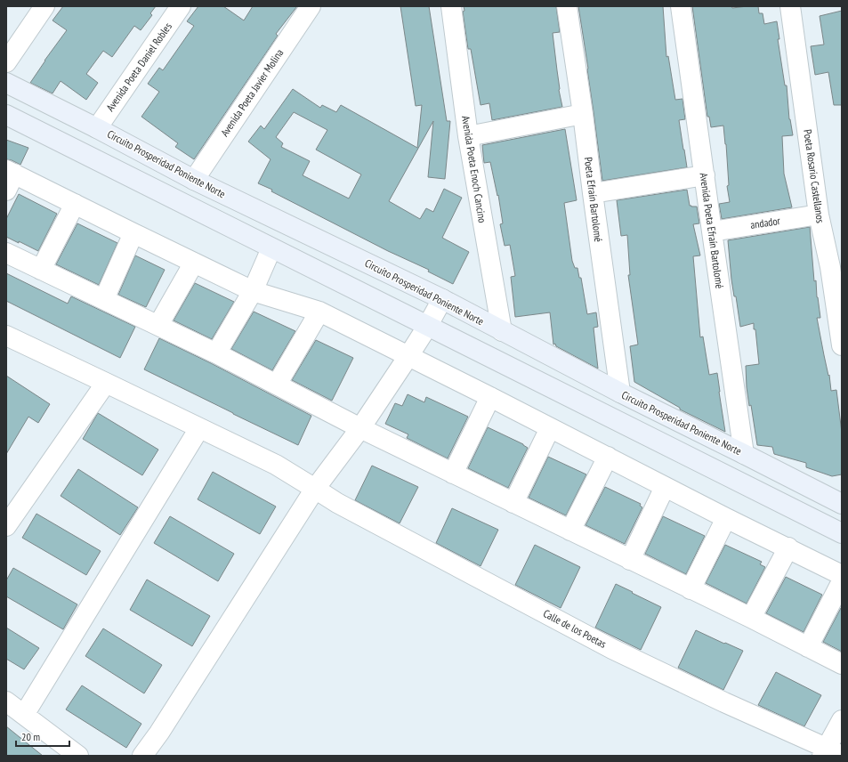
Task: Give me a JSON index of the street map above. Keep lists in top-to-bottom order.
{
  "streets": {
    "street": [
      "Avenida Poeta Daniel Robles",
      "Avenida Poeta Javier Molina",
      "Circuito Prosperidad Poniente Norte",
      "Avenida Poeta Enoch Cancino",
      "Poeta Rosario Castellanos",
      "Poeta Efraín Bartolomé",
      "andador",
      "Avenida Poeta Efraín Bartolomé",
      "Calle de los Poetas"
    ]
  },
  "crossings": [
    ["Avenida Poeta Daniel Robles", "Circuito Prosperidad Poniente Norte"],
    ["Avenida Poeta Javier Molina", "Circuito Prosperidad Poniente Norte"],
    ["Circuito Prosperidad Poniente Norte", "Avenida Poeta Enoch Cancino"],
    ["Circuito Prosperidad Poniente Norte", "Poeta Efraín Bartolomé"],
    ["Circuito Prosperidad Poniente Norte", "Avenida Poeta Efraín Bartolomé"],
    ["Poeta Rosario Castellanos", "andador"],
    ["andador", "Avenida Poeta Efraín Bartolomé"]
  ],
  "scale_bar": "20 m"
}
